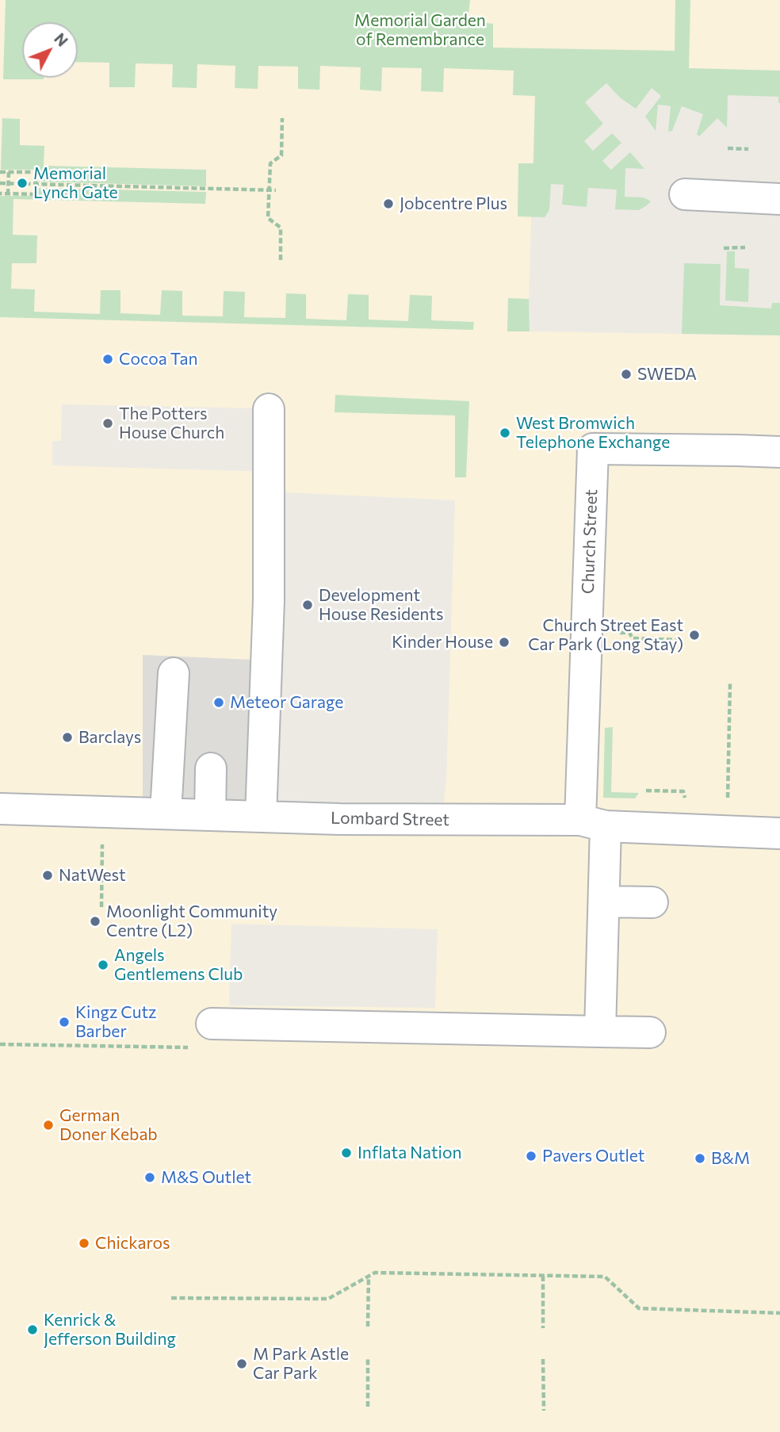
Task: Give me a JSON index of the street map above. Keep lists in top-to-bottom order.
{
  "streets": {
    "street": ["Church Street", "Lombard Street"]
  },
  "crossings": [
    ["Church Street", "Lombard Street"]
  ],
  "parks": ["Memorial Garden of Remembrance"],
  "places": [
    "Memorial Lynch Gate",
    "Jobcentre Plus",
    "Cocoa Tan",
    "SWEDA",
    "The Potters House Church",
    "West Bromwich Telephone Exchange",
    "Development House Residents",
    "Church Street East Car Park (Long Stay)",
    "Kinder House",
    "Meteor Garage",
    "Barclays",
    "NatWest",
    "Moonlight Community Centre (L2)",
    "Angels Gentlemens Club",
    "Kingz Cutz Barber",
    "German Doner Kebab",
    "Inflata Nation",
    "Pavers Outlet",
    "B&M",
    "M&S Outlet",
    "Chickaros",
    "Kenrick & Jefferson Building",
    "M Park Astle Car Park"
  ],
  "north": "top right"
}
